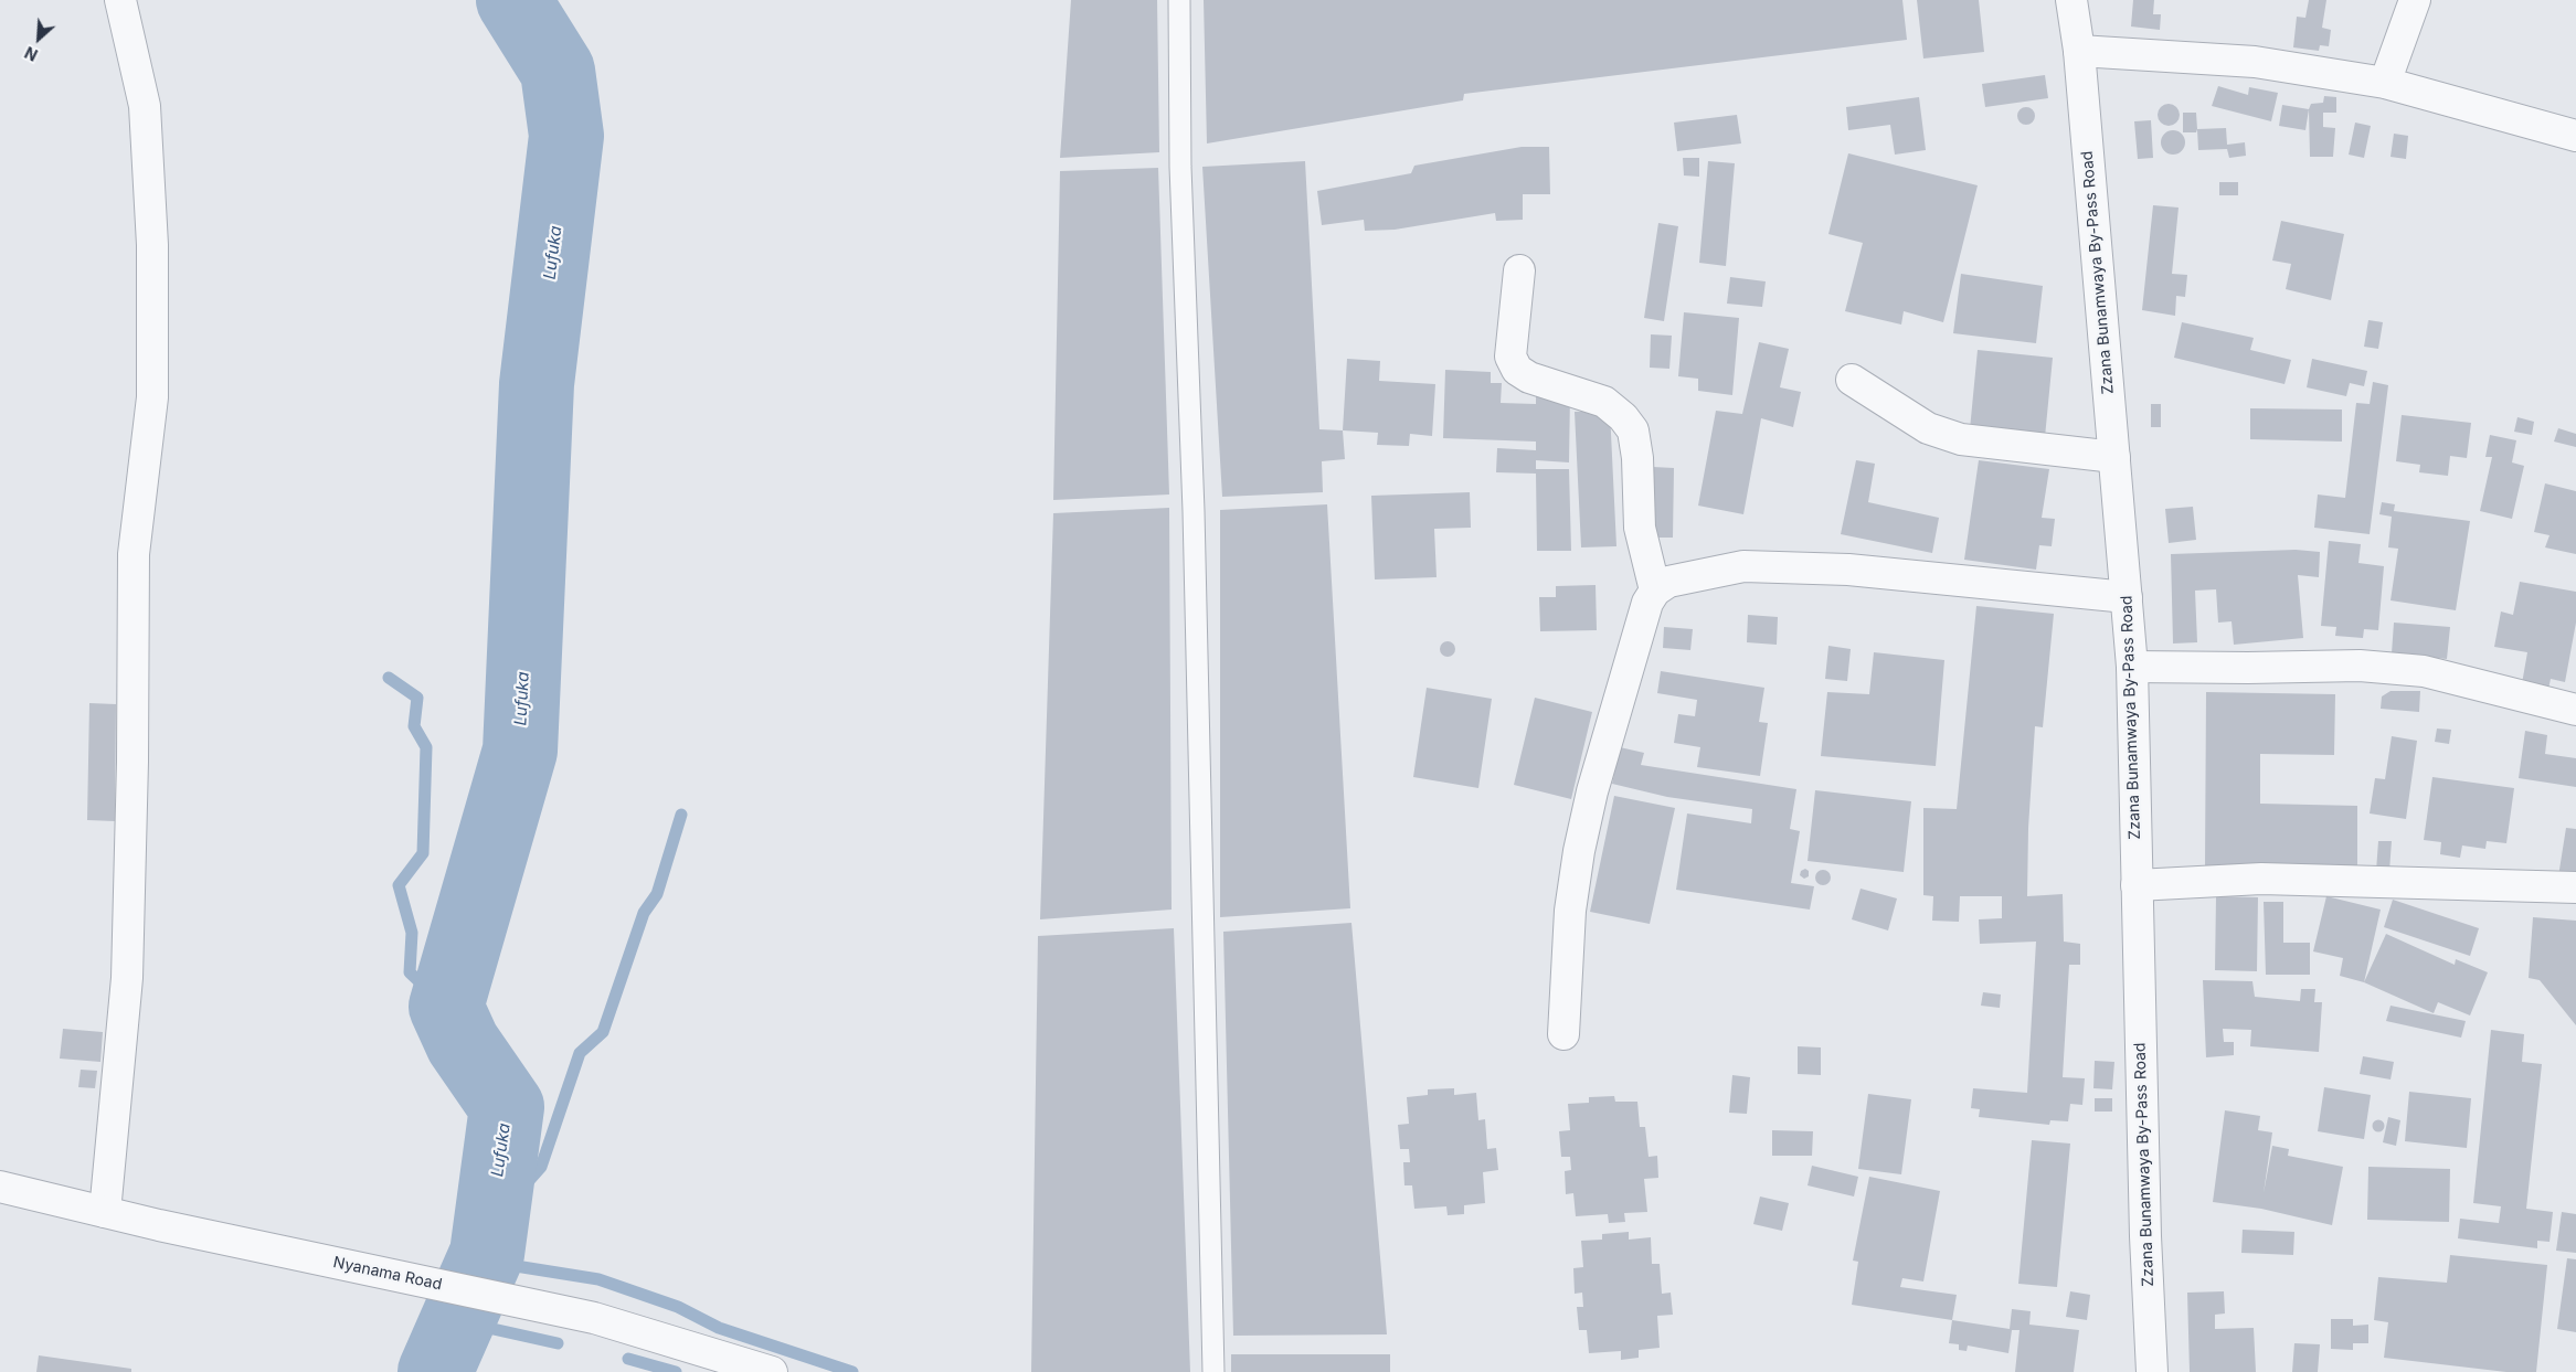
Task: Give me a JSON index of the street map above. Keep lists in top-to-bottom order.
{
  "streets": {
    "street": ["Zzana Bunamwaya By-Pass Road", "Nyanama Road"]
  },
  "water": ["Lufuka"],
  "north": "bottom left"
}
